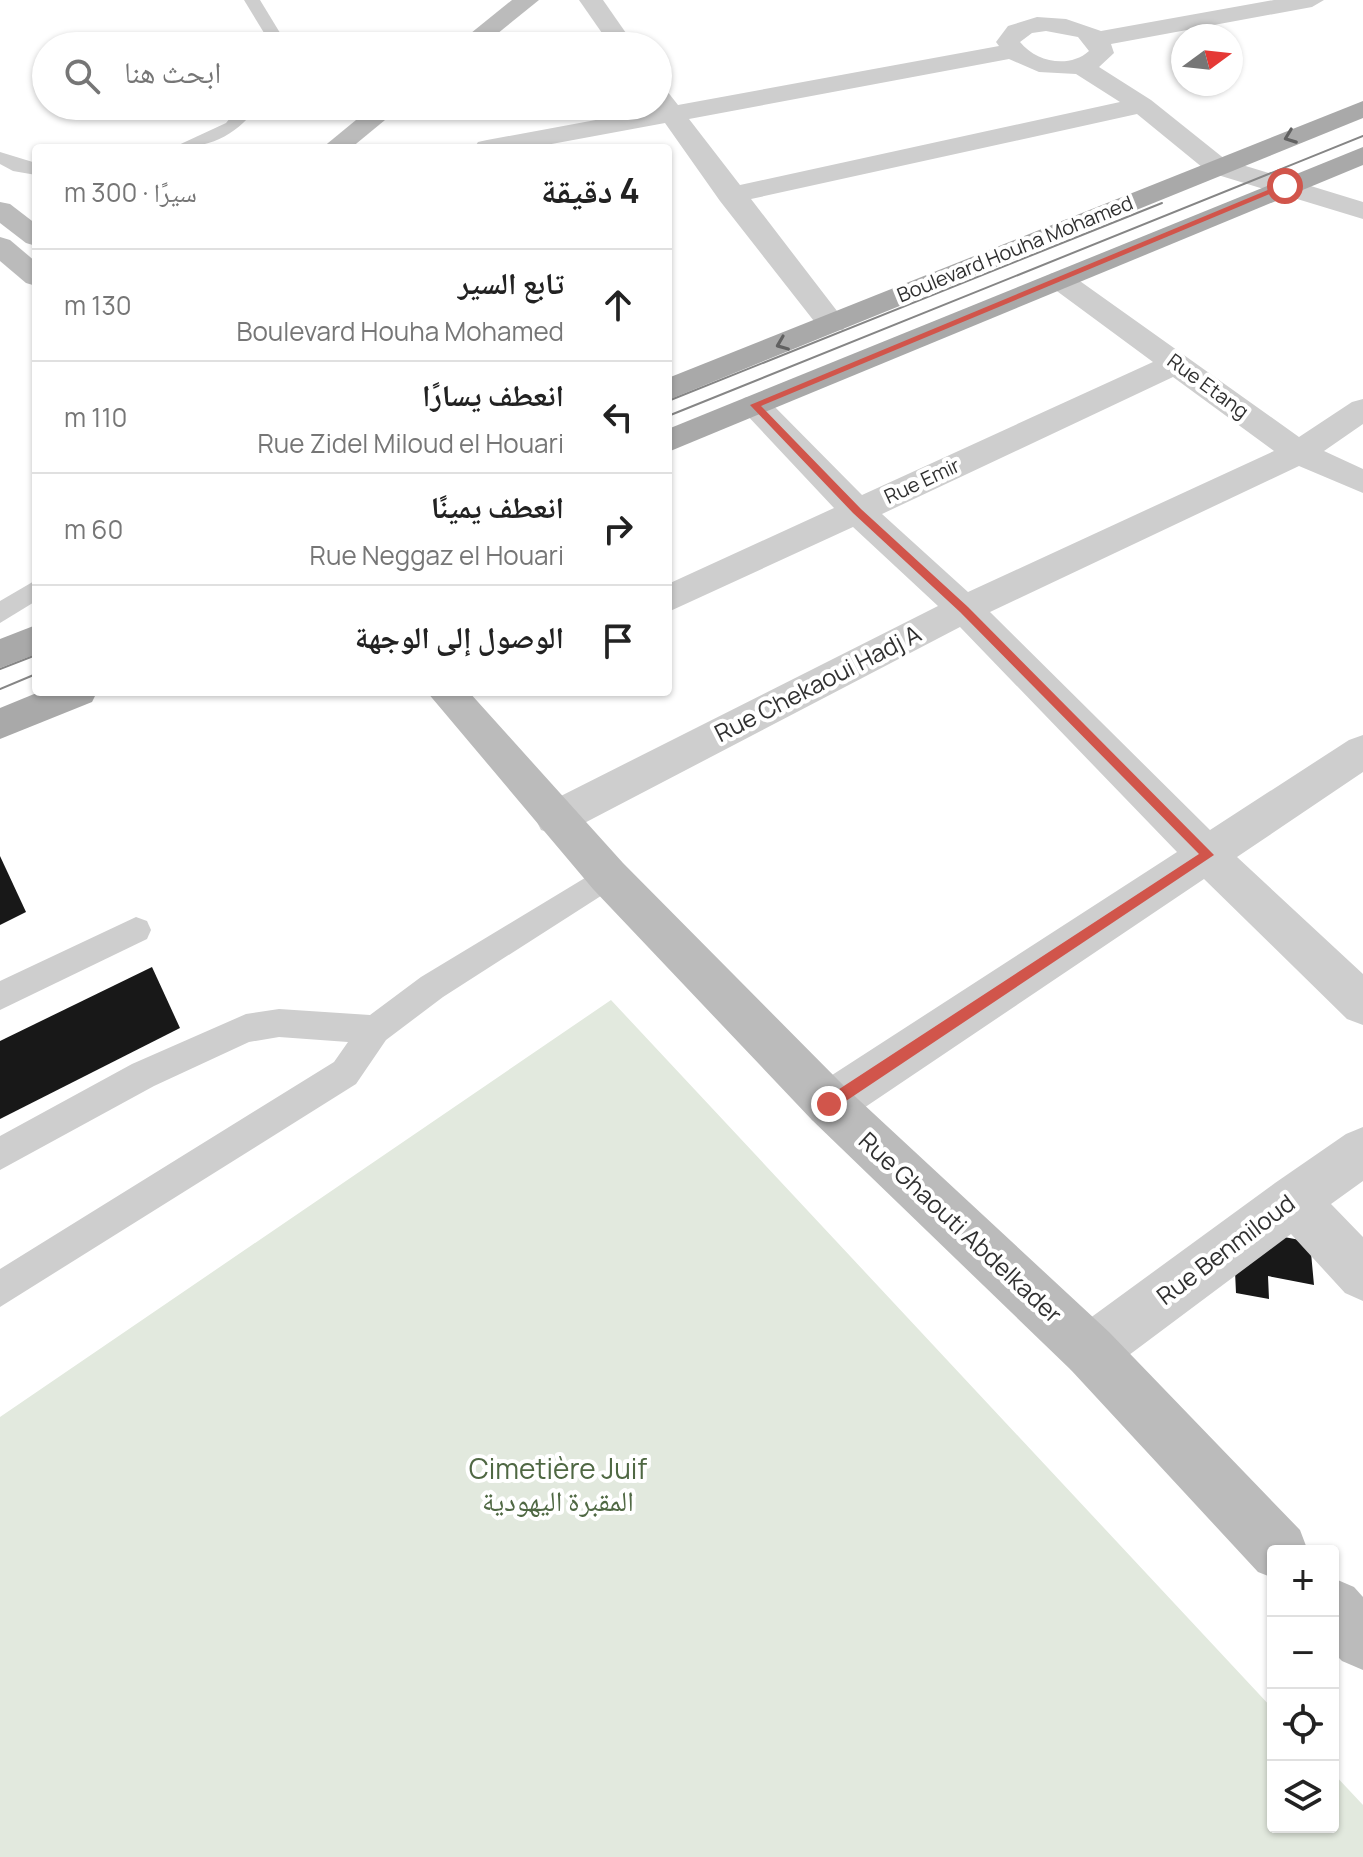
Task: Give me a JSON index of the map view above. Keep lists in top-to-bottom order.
{
  "streets": {
    "main road": ["Boulevard Houha Mohamed", "Rue Ghaouti Abdelkader"],
    "street": [
      "Rue Etang",
      "Rue Emir",
      "Rue Chekaoui Hadj A",
      "Rue Benmiloud"
    ]
  },
  "crossings": [
    ["Boulevard Houha Mohamed", "Rue Etang"],
    ["Rue Etang", "Rue Emir"],
    ["Rue Etang", "Rue Chekaoui Hadj A"],
    ["Rue Chekaoui Hadj A", "Rue Ghaouti Abdelkader"],
    ["Rue Ghaouti Abdelkader", "Rue Benmiloud"]
  ],
  "parks": ["Cimetière Juif المقبرة اليهودية"],
  "north": "right",
  "page": {
    "search": "ابحث هنا",
    "heading": ["4 دقيقة", "سيرًا · 300 m"],
    "list": [
      ["تابع السير", "Boulevard Houha Mohamed", "130 m"],
      ["انعطف يسارًا", "Rue Zidel Miloud el Houari", "110 m"],
      ["انعطف يمينًا", "Rue Neggaz el Houari", "60 m"],
      "الوصول إلى الوجهة"
    ],
    "map_buttons": ["+", "−"]
  }
}
